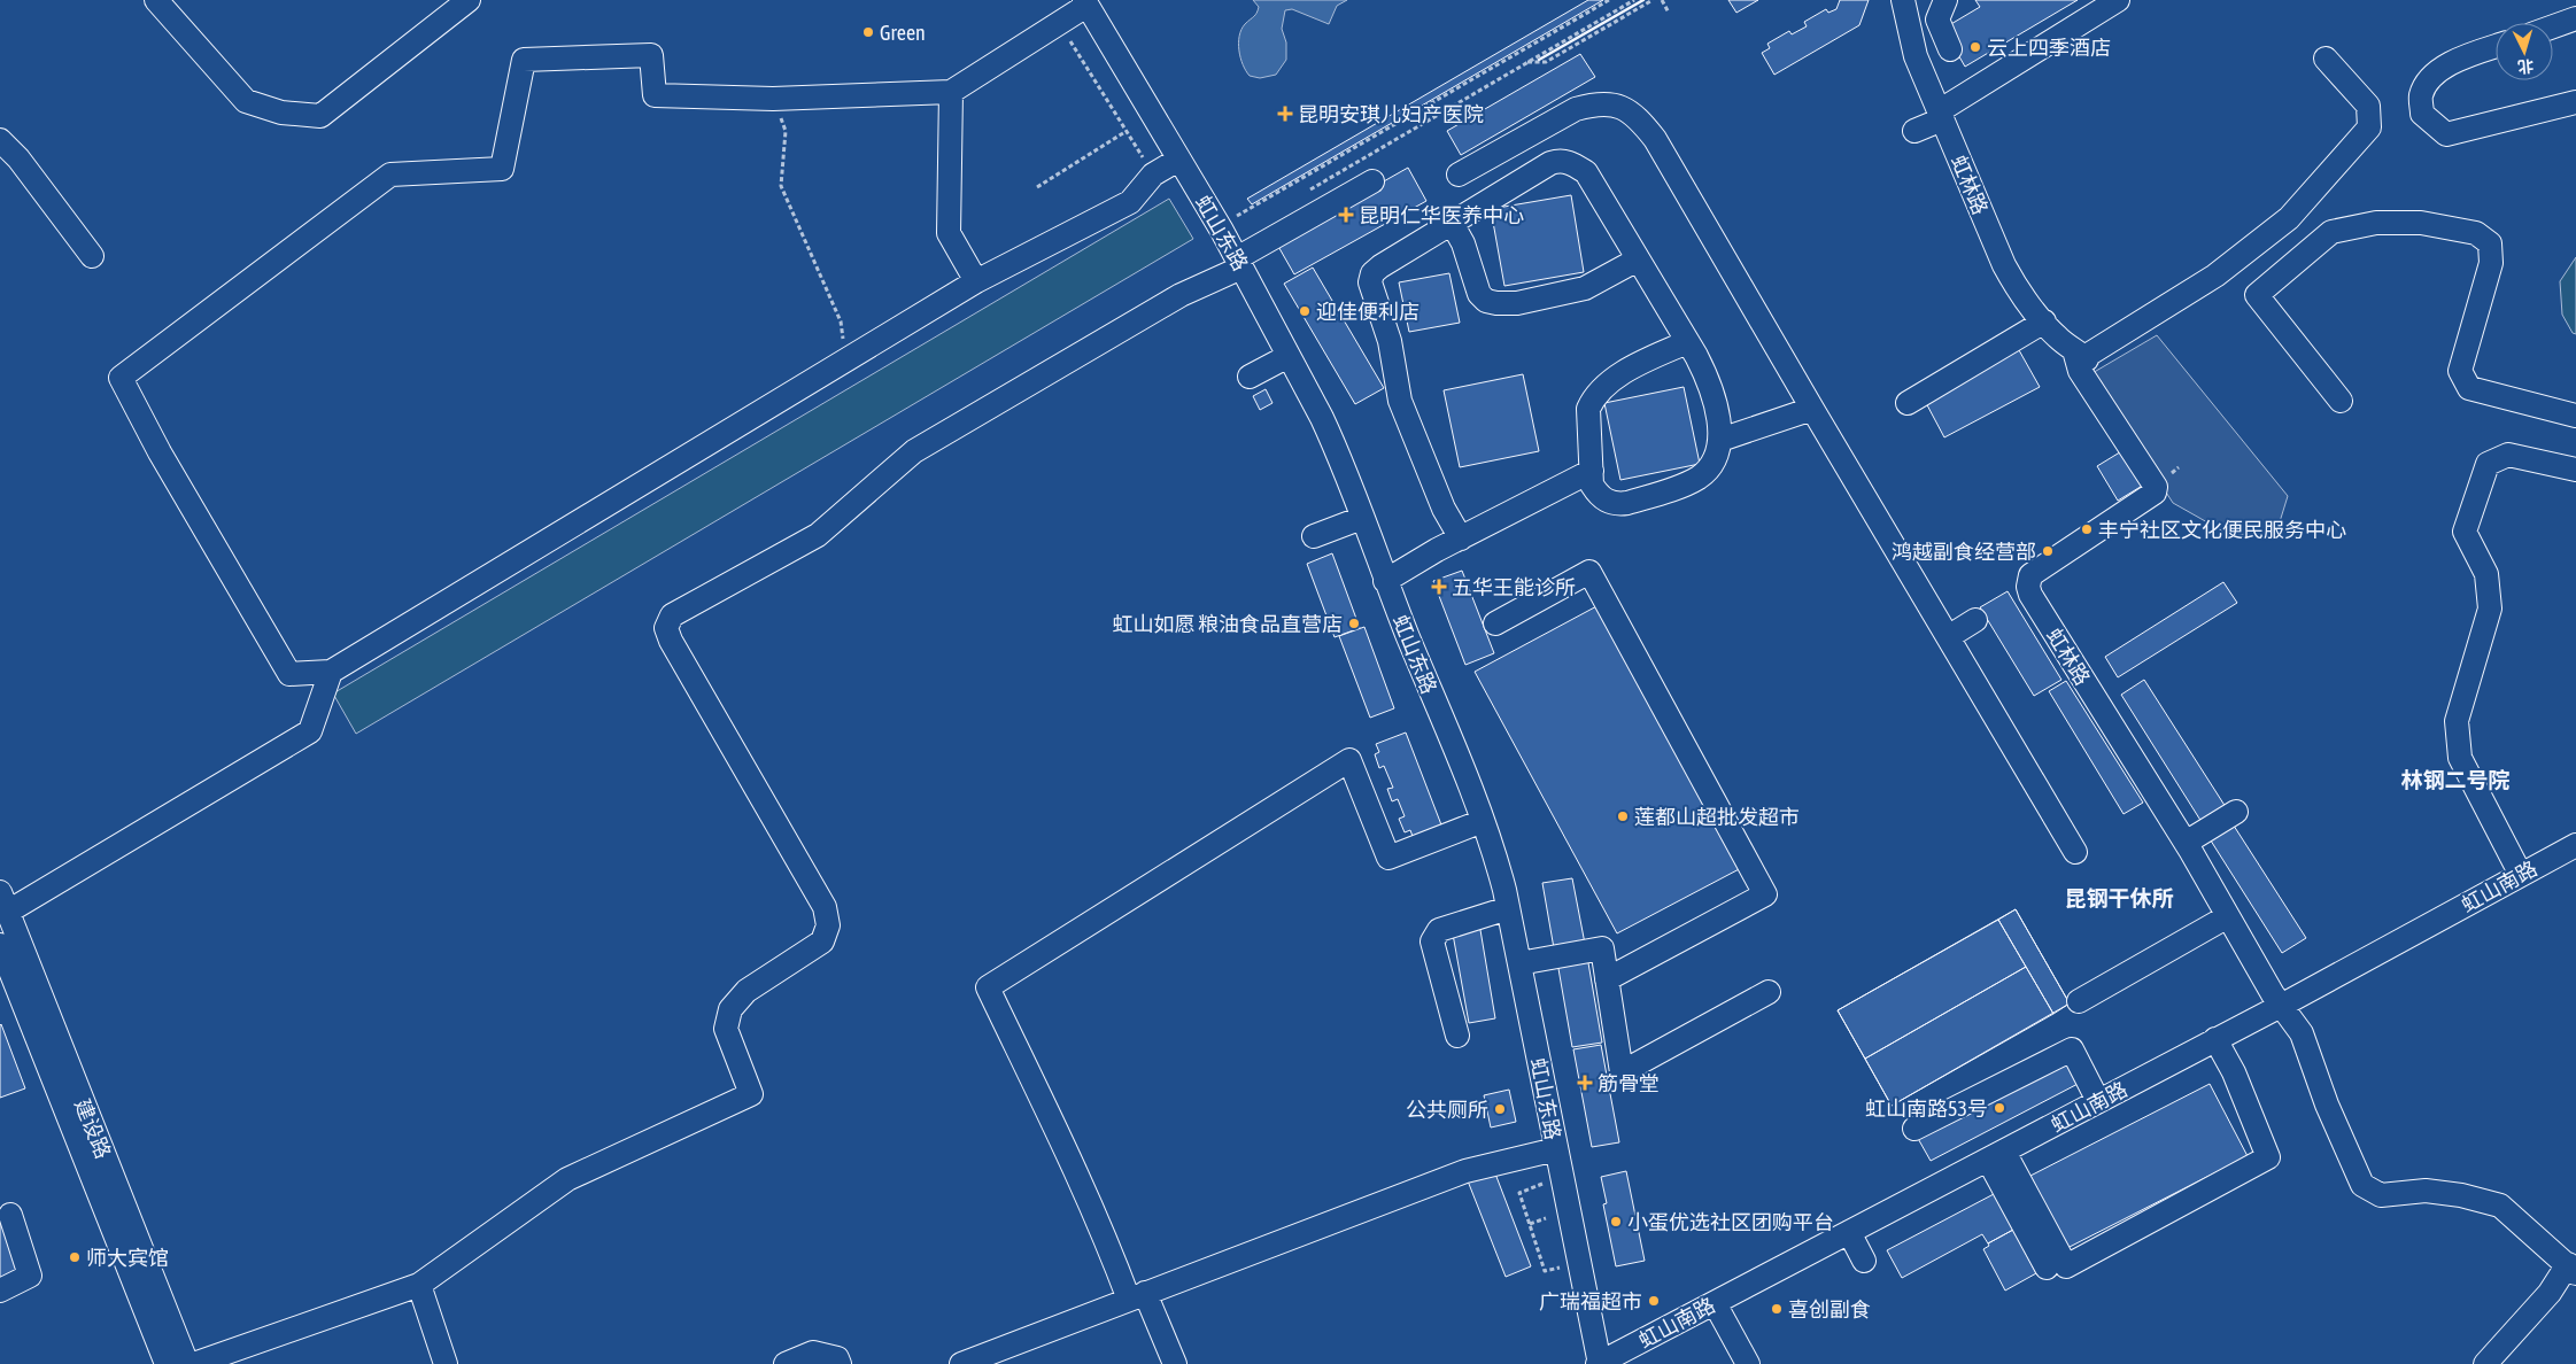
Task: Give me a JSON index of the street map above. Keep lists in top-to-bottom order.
{
  "streets": {
    "street": [
      "虹林路",
      "虹山东路",
      "虹山南路",
      "建设路"
    ]
  },
  "crossings": [
    ["虹林路", "虹山南路"],
    ["虹山东路", "虹山南路"]
  ],
  "districts": ["林钢二号院", "昆钢干休所"],
  "places": {
    "other": [
      "Green",
      "云上四季酒店",
      "迎佳便利店",
      "丰宁社区文化便民服务中心",
      "鸿越副食经营部",
      "虹山如愿 粮油食品直营店",
      "莲都山超批发超市",
      "虹山南路53号",
      "公共厕所",
      "小蛋优选社区团购平台",
      "师大宾馆",
      "广瑞福超市",
      "喜创副食"
    ],
    "health": [
      "昆明安琪儿妇产医院",
      "昆明仁华医养中心",
      "五华王能诊所",
      "筋骨堂"
    ]
  },
  "north": "bottom"
}
